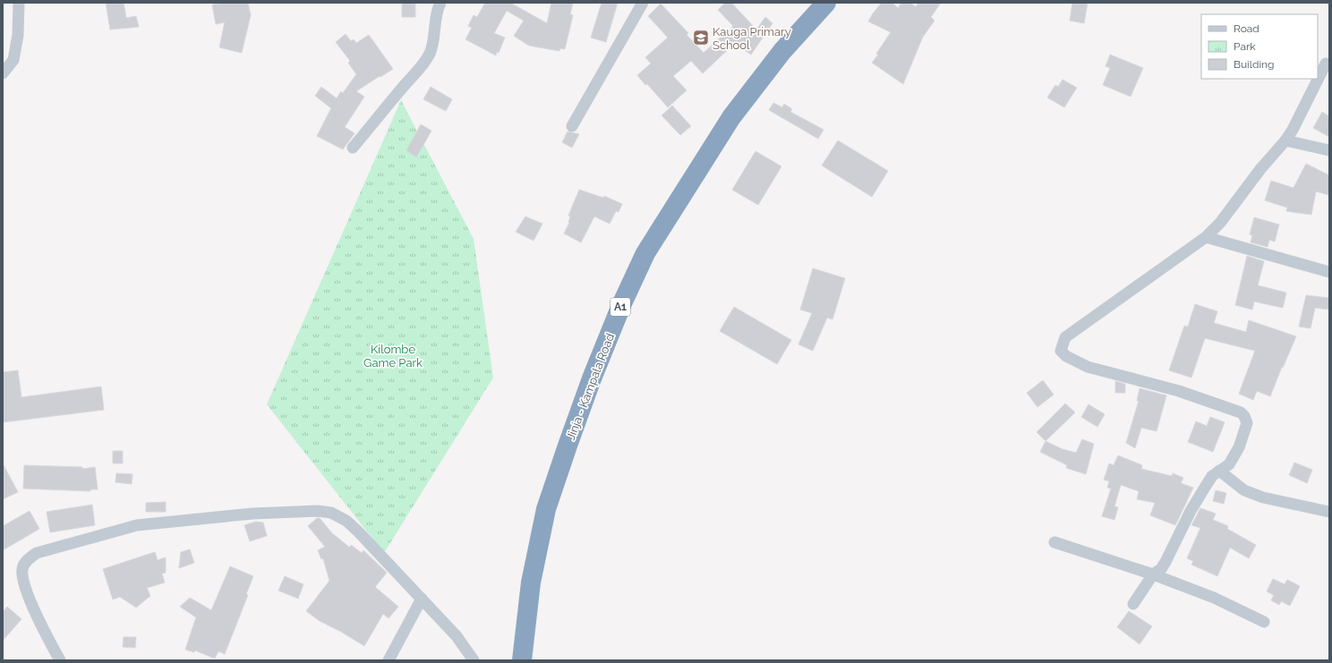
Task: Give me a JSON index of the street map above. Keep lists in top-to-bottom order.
{
  "streets": {
    "highway": ["A1", "Jinja - Kampala Road"]
  },
  "parks": ["Kilombe Game Park"],
  "places": {
    "school or university": ["Kauga Primary School"]
  },
  "legend": ["Road", "Park", "Building"]
}
